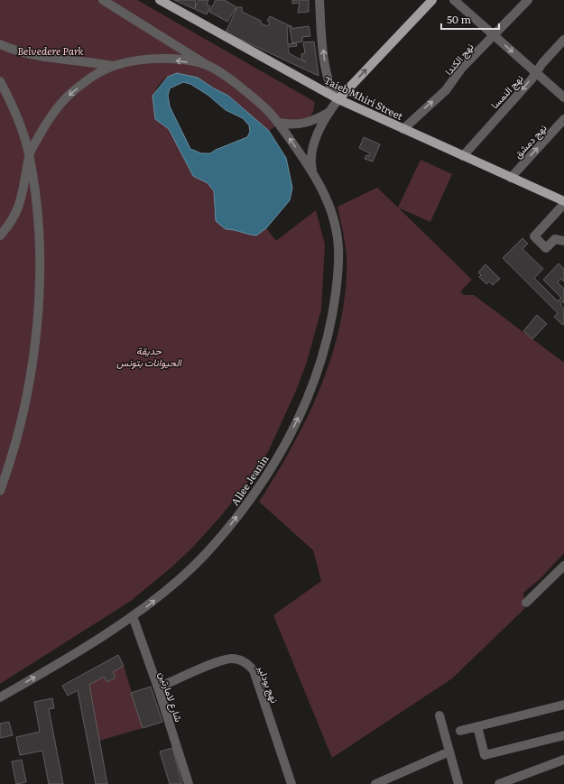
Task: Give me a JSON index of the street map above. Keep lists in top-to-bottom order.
{
  "streets": {
    "main road": ["Taieb Mhiri Street"],
    "street": [
      "نهج الكندا",
      "نهج النمسا",
      "نهج دمشق",
      "Allee Jeanin",
      "نهج بودلير",
      "شارع لامارتين"
    ]
  },
  "crossings": [
    ["نهج الكندا", "Taieb Mhiri Street"],
    ["نهج النمسا", "Taieb Mhiri Street"],
    ["Taieb Mhiri Street", "نهج دمشق"],
    ["Allee Jeanin", "شارع لامارتين"],
    ["نهج بودلير", "شارع لامارتين"]
  ],
  "one_way": [
    "نهج الكندا",
    "نهج النمسا",
    "نهج دمشق",
    "Allee Jeanin"
  ],
  "parks": ["Belvedere Park", "حديقة الحيوانات بتونس"],
  "scale_bar": "50 m"
}
